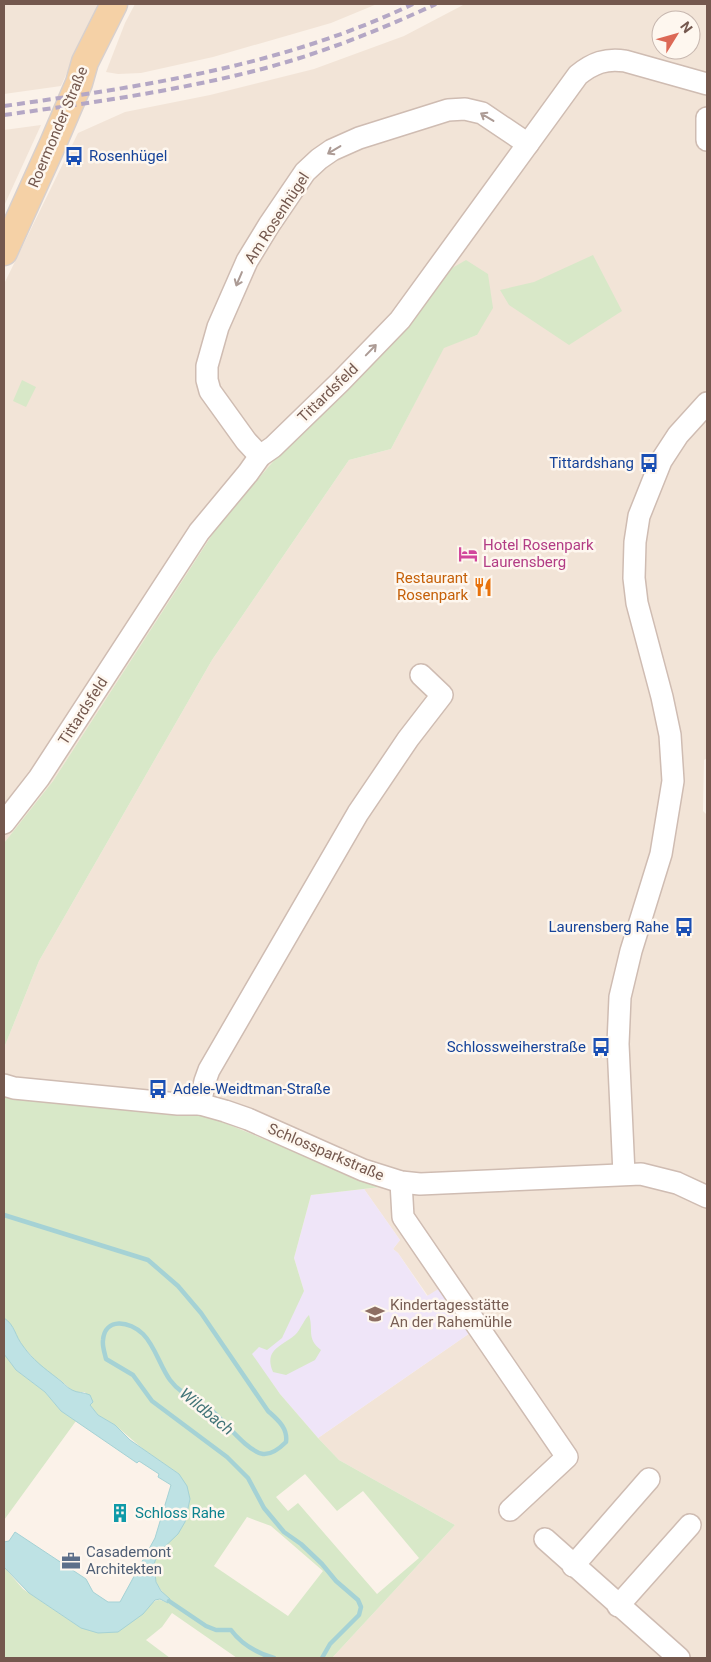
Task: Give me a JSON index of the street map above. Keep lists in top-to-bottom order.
{
  "streets": {
    "main road": ["Roermonder Straße"],
    "street": ["Am Rosenhügel", "Tittardsfeld", "Schlossparkstraße"]
  },
  "crossings": [
    ["Am Rosenhügel", "Tittardsfeld"]
  ],
  "one_way": ["Tittardsfeld"],
  "water": ["Wildbach"],
  "places": {
    "bus stop": [
      "Rosenhügel",
      "Tittardshang",
      "Laurensberg Rahe",
      "Schlossweiherstraße",
      "Adele-Weidtman-Straße"
    ],
    "hotel": ["Hotel Rosenpark Laurensberg"],
    "restaurant": ["Restaurant Rosenpark"],
    "school or university": ["Kindertagesstätte An der Rahemühle"],
    "building": ["Schloss Rahe"],
    "office": ["Casademont Architekten"]
  },
  "north": "top right"
}
